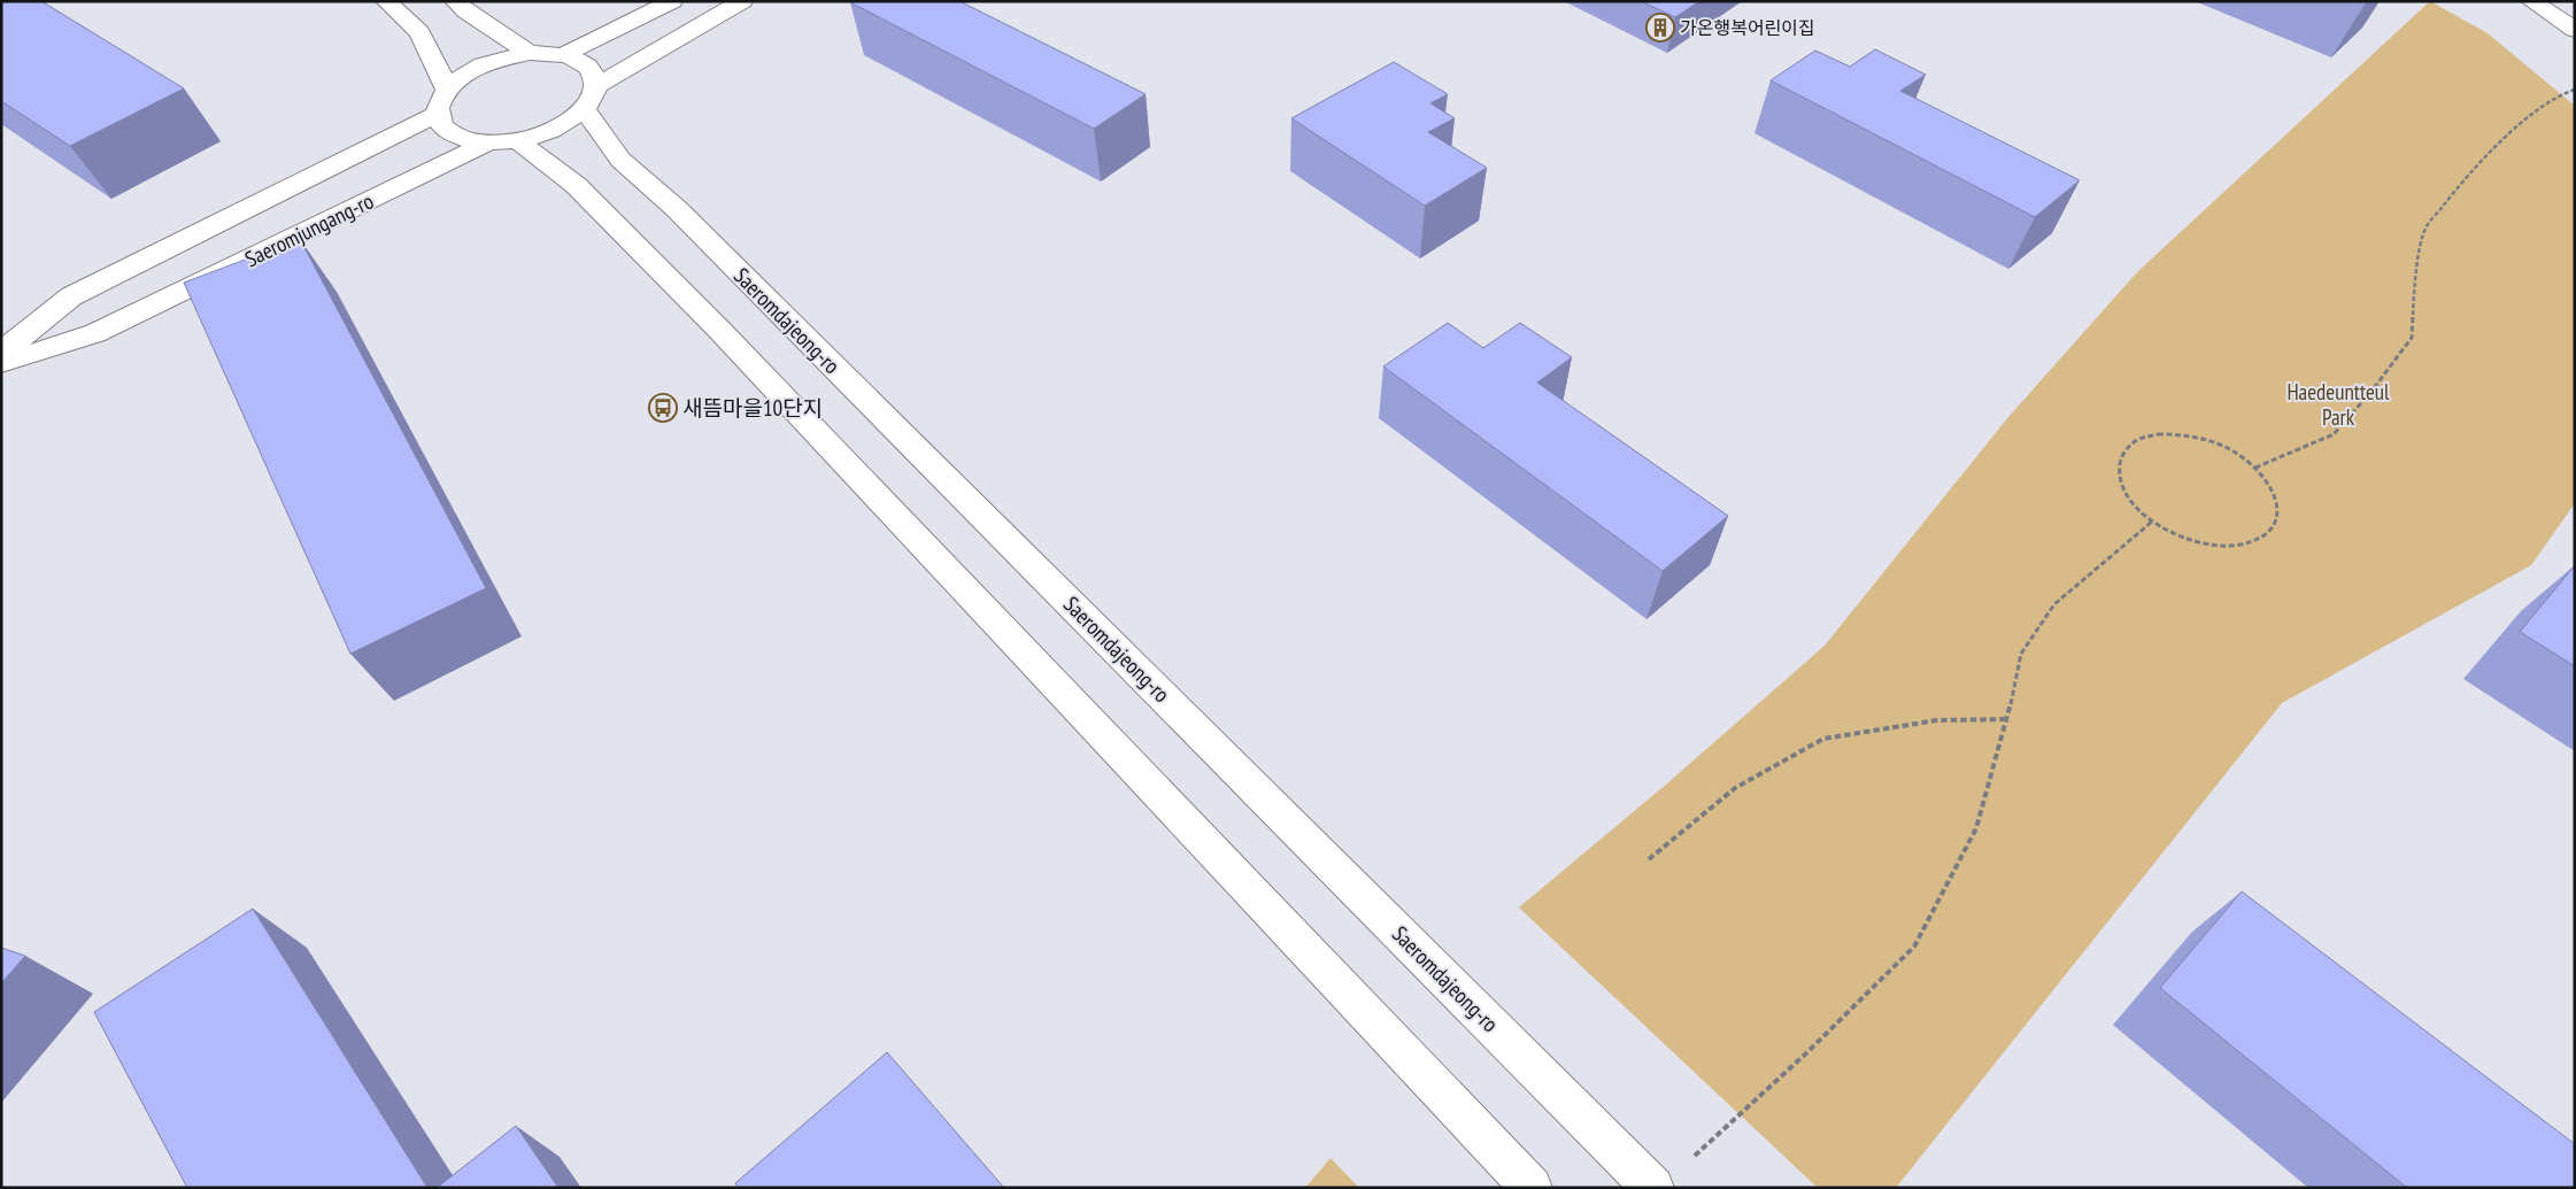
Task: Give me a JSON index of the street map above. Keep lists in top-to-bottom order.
{
  "streets": {
    "street": ["Saeromjungang-ro", "Saeromdajeong-ro"]
  },
  "crossings": [
    ["Saeromjungang-ro", "Saeromdajeong-ro"]
  ],
  "parks": ["Haedeuntteul Park"],
  "places": {
    "building": ["가온행복어린이집"],
    "bus stop": ["새뜸마을10단지"]
  }
}
